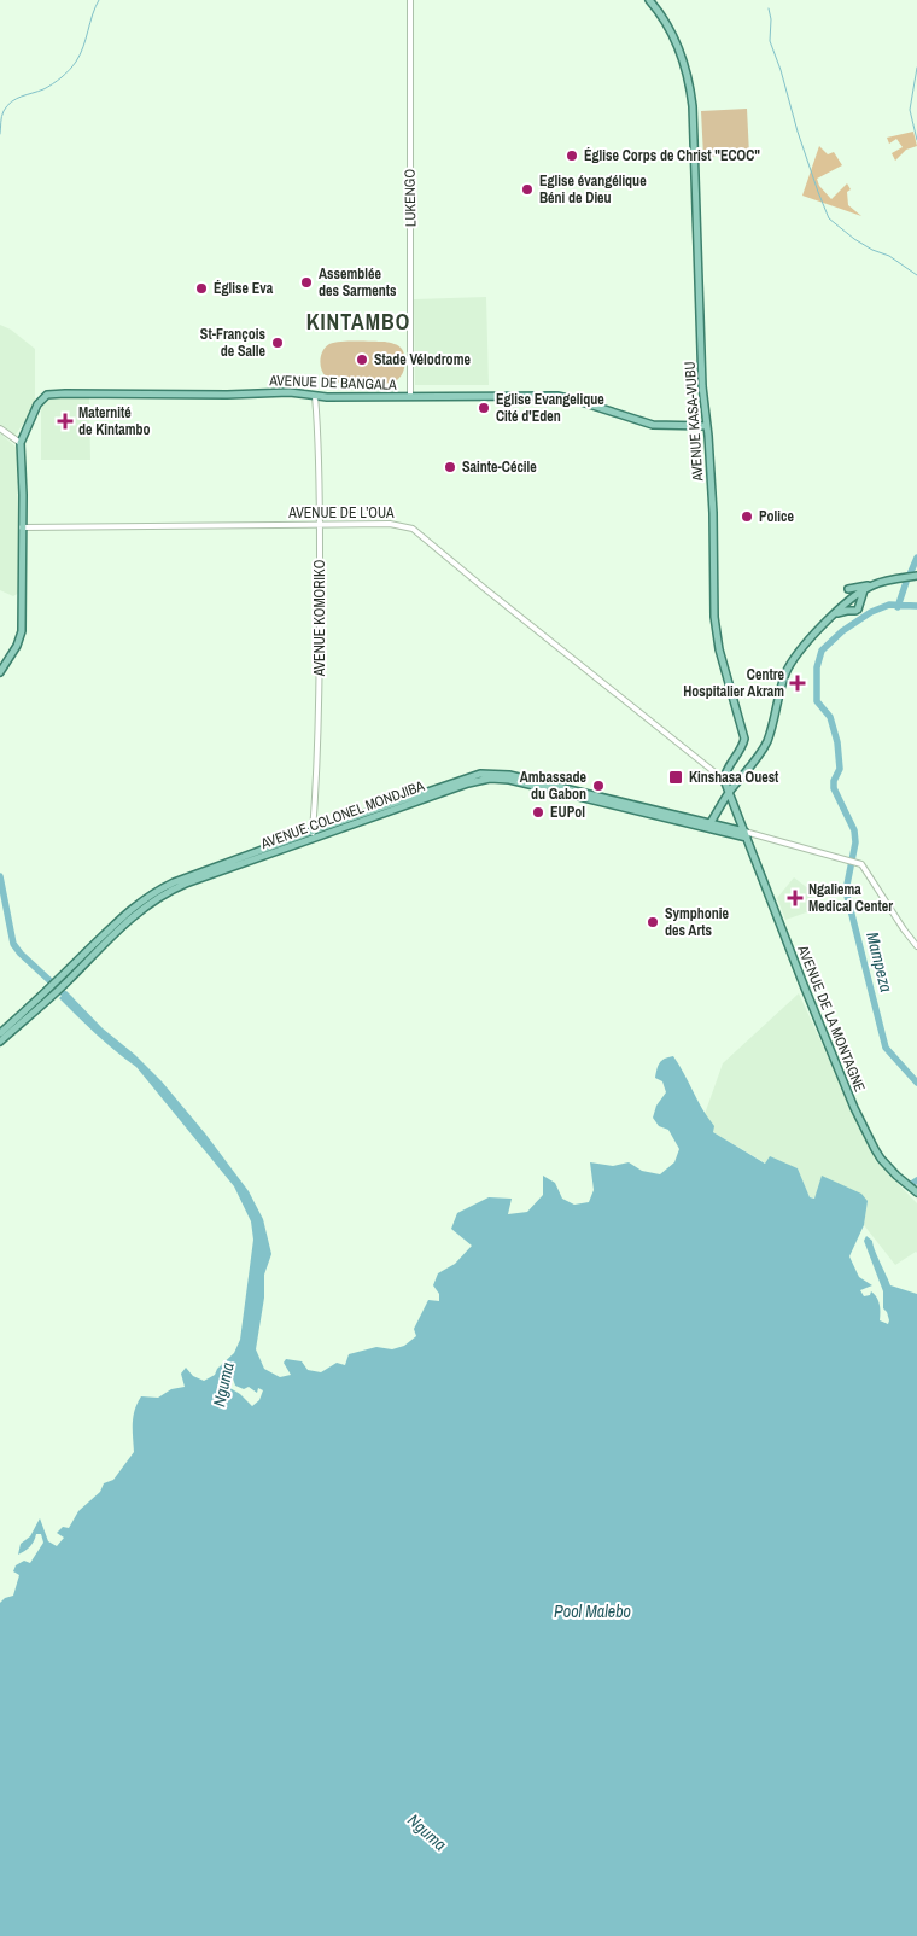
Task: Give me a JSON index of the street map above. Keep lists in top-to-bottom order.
{
  "streets": {
    "main road": [
      "AVENUE DE BANGALA",
      "AVENUE KASA-VUBU",
      "AVENUE COLONEL MONDJIBA",
      "AVENUE DE LA MONTAGNE"
    ],
    "street": ["LUKENGO", "AVENUE DE L’OUA", "AVENUE KOMORIKO"]
  },
  "crossings": [
    ["LUKENGO", "AVENUE DE BANGALA"],
    ["AVENUE DE BANGALA", "AVENUE KASA-VUBU"],
    ["AVENUE DE BANGALA", "AVENUE KOMORIKO"],
    ["AVENUE KASA-VUBU", "AVENUE DE L’OUA"],
    ["AVENUE DE L’OUA", "AVENUE KOMORIKO"],
    ["AVENUE KOMORIKO", "AVENUE COLONEL MONDJIBA"],
    ["AVENUE COLONEL MONDJIBA", "AVENUE DE LA MONTAGNE"]
  ],
  "districts": ["KINTAMBO"],
  "water": ["Mampeza", "Nguma", "Pool Malebo"],
  "places": {
    "other": [
      "Église Corps de Christ \"ECOC\"",
      "Eglise évangélique Béni de Dieu",
      "Assemblée des Sarments",
      "Église Eva",
      "St-François de Salle",
      "Stade Vélodrome",
      "Eglise Evangelique Cité d'Eden",
      "Sainte-Cécile",
      "Police",
      "Ambassade du Gabon",
      "EUPol",
      "Symphonie des Arts"
    ],
    "health": ["Maternité de Kintambo", "Centre Hospitalier Akram", "Ngaliema Medical Center"],
    "transit": ["Kinshasa Ouest"]
  }
}
